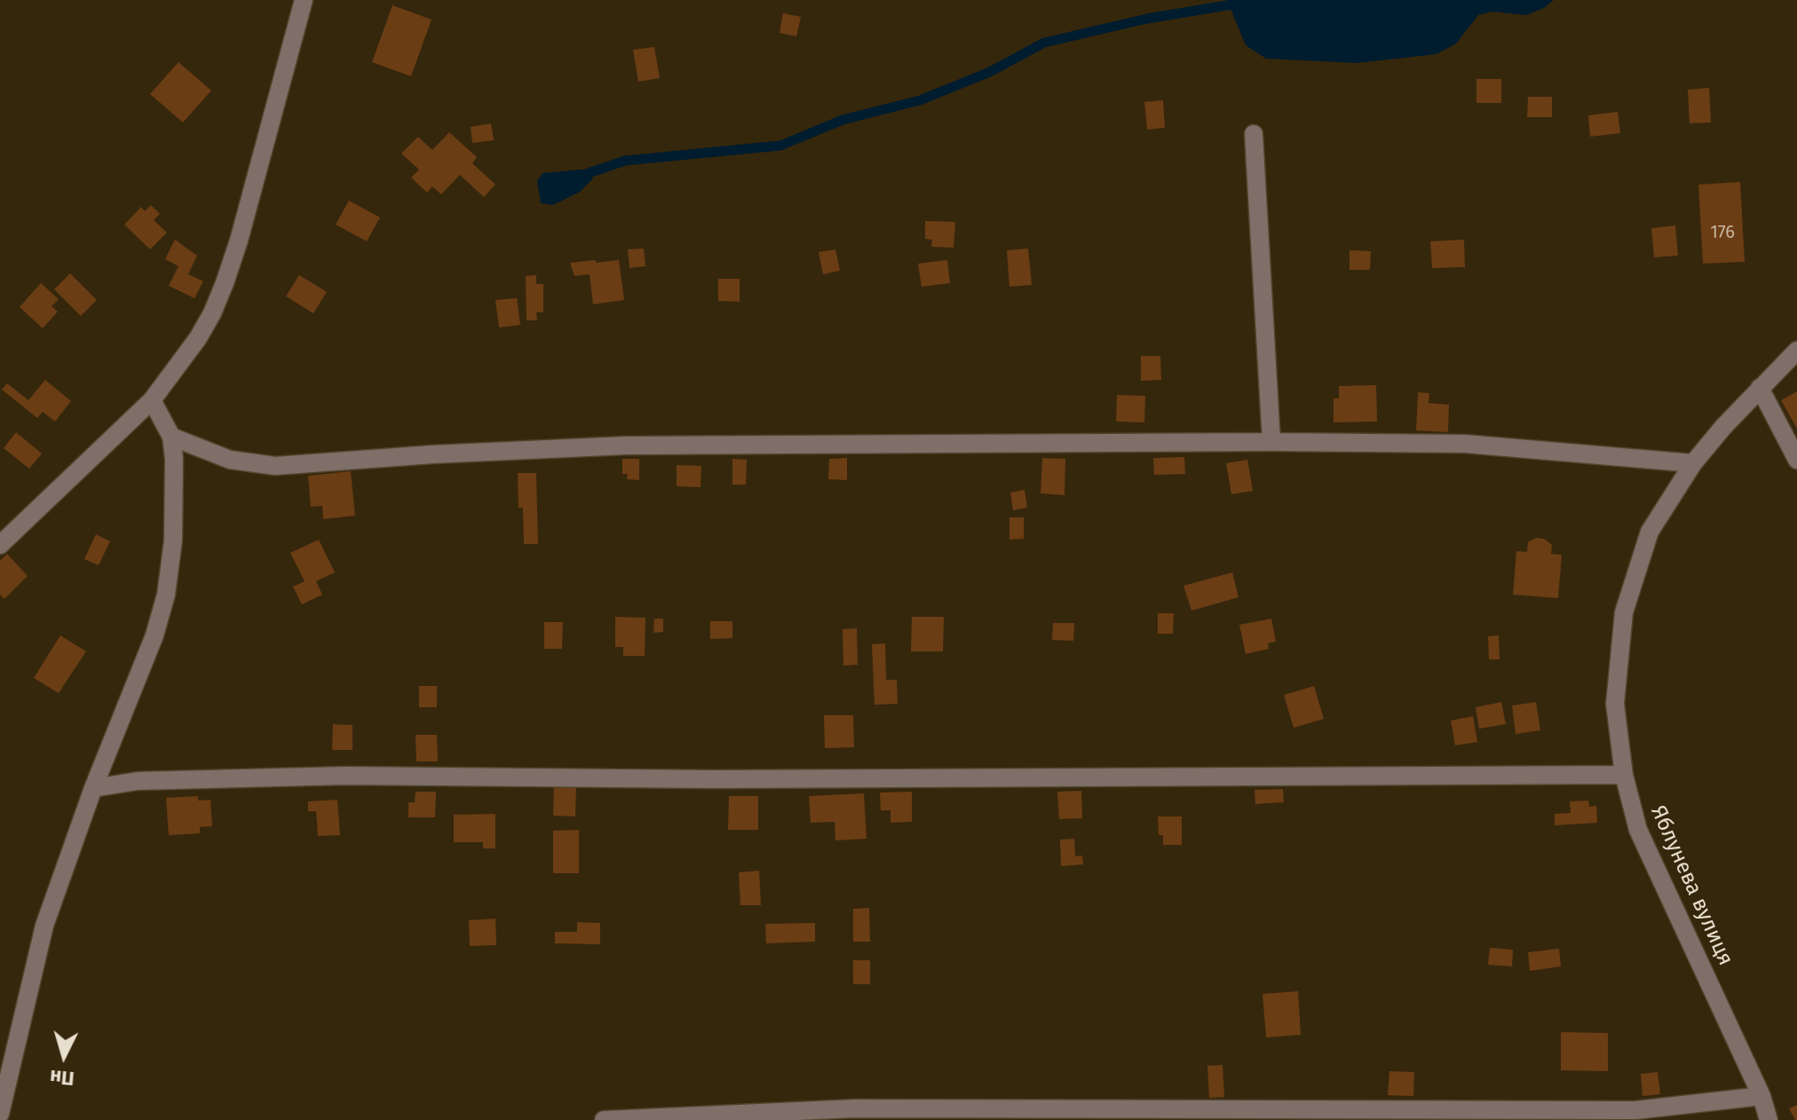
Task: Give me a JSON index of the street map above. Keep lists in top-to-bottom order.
{
  "streets": {
    "street": ["Яблунева вулиця"]
  },
  "house_numbers": ["176"],
  "north": "bottom"
}
